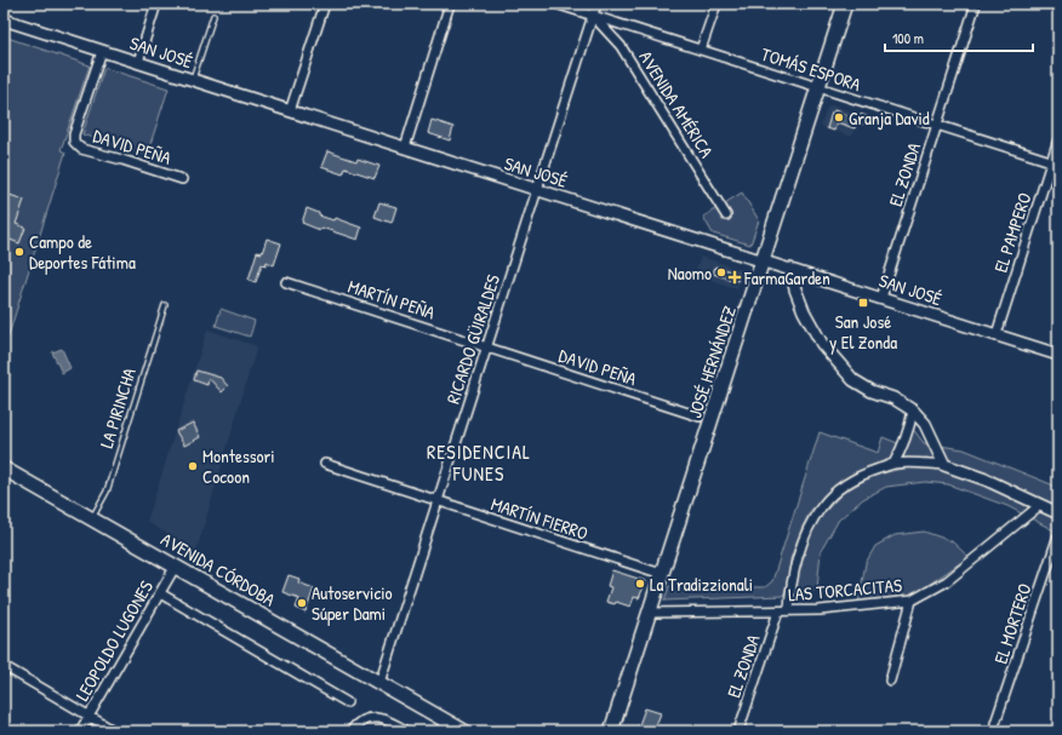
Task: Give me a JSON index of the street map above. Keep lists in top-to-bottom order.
{
  "streets": {
    "main road": ["JOSÉ HERNÁNDEZ", "AVENIDA CÓRDOBA"],
    "street": [
      "SAN JOSÉ",
      "TOMÁS ESPORA",
      "AVENIDA AMÉRICA",
      "DAVID PEÑA",
      "EL ZONDA",
      "EL PAMPERO",
      "MARTÍN PEÑA",
      "RICARDO GÜIRALDES",
      "MARTÍN FIERRO",
      "LAS TORCACITAS",
      "EL MORTERO",
      "LEOPOLDO LUGONES"
    ],
    "lane": ["LA PIRINCHA"]
  },
  "crossings": [
    ["SAN JOSÉ", "DAVID PEÑA"],
    ["SAN JOSÉ", "EL ZONDA"],
    ["SAN JOSÉ", "EL PAMPERO"],
    ["SAN JOSÉ", "RICARDO GÜIRALDES"],
    ["SAN JOSÉ", "JOSÉ HERNÁNDEZ"],
    ["TOMÁS ESPORA", "AVENIDA AMÉRICA"],
    ["TOMÁS ESPORA", "EL ZONDA"],
    ["TOMÁS ESPORA", "EL PAMPERO"],
    ["TOMÁS ESPORA", "RICARDO GÜIRALDES"],
    ["TOMÁS ESPORA", "JOSÉ HERNÁNDEZ"],
    ["AVENIDA AMÉRICA", "RICARDO GÜIRALDES"],
    ["DAVID PEÑA", "MARTÍN PEÑA"],
    ["DAVID PEÑA", "RICARDO GÜIRALDES"],
    ["EL ZONDA", "LAS TORCACITAS"],
    ["MARTÍN PEÑA", "RICARDO GÜIRALDES"],
    ["RICARDO GÜIRALDES", "MARTÍN FIERRO"],
    ["RICARDO GÜIRALDES", "AVENIDA CÓRDOBA"],
    ["JOSÉ HERNÁNDEZ", "MARTÍN FIERRO"],
    ["JOSÉ HERNÁNDEZ", "LAS TORCACITAS"],
    ["LA PIRINCHA", "AVENIDA CÓRDOBA"],
    ["AVENIDA CÓRDOBA", "LEOPOLDO LUGONES"]
  ],
  "districts": ["RESIDENCIAL FUNES"],
  "places": {
    "other": [
      "Granja David",
      "Campo de Deportes Fátima",
      "Naomo",
      "Montessori Cocoon",
      "La Tradizzionali",
      "Autoservicio Súper Dami"
    ],
    "health": ["FarmaGarden"],
    "transit": ["San José y El Zonda"]
  },
  "scale_bar": "100 m"
}
